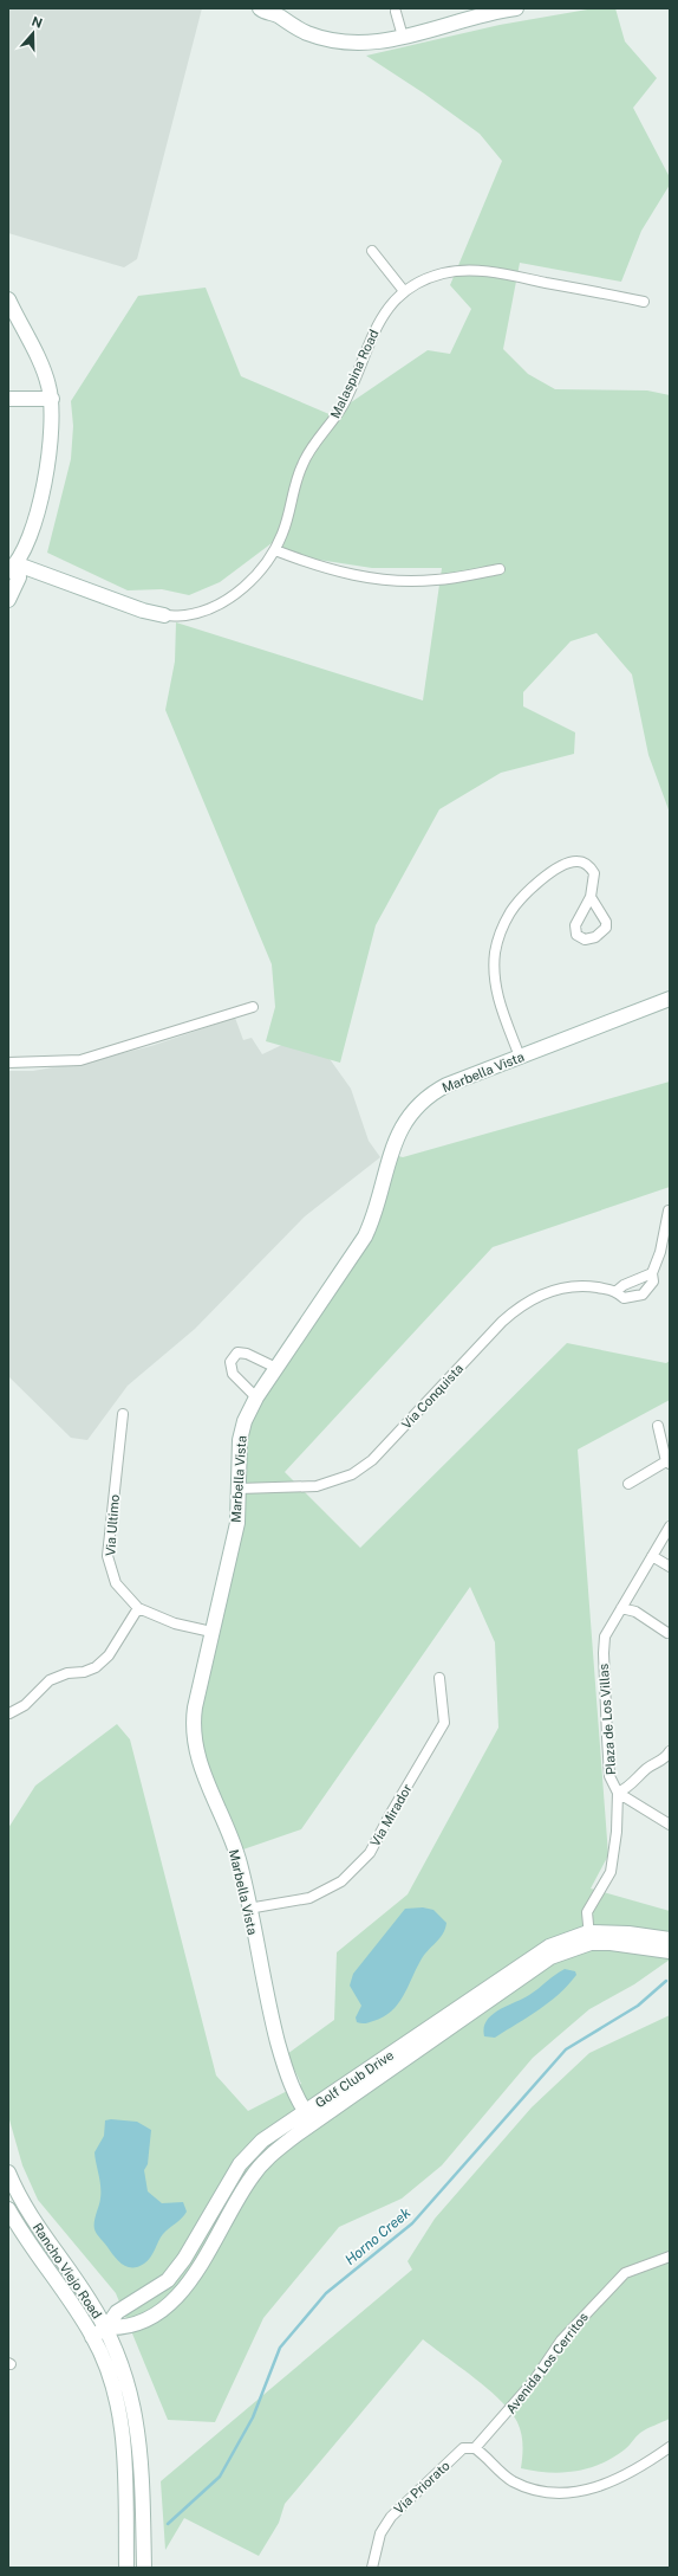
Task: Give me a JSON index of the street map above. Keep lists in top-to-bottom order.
{
  "streets": {
    "street": [
      "Malaspina Road",
      "Marbella Vista",
      "Via Conquista",
      "Via Ultimo",
      "Plaza de Los Villas",
      "Via Mirador",
      "Golf Club Drive",
      "Rancho Viejo Road",
      "Avenida Los Cerritos",
      "Via Priorato"
    ]
  },
  "crossings": [
    ["Marbella Vista", "Via Conquista"],
    ["Marbella Vista", "Via Ultimo"],
    ["Marbella Vista", "Via Mirador"],
    ["Marbella Vista", "Golf Club Drive"],
    ["Plaza de Los Villas", "Golf Club Drive"],
    ["Golf Club Drive", "Rancho Viejo Road"],
    ["Avenida Los Cerritos", "Via Priorato"]
  ],
  "water": ["Horno Creek"],
  "north": "top"
}
